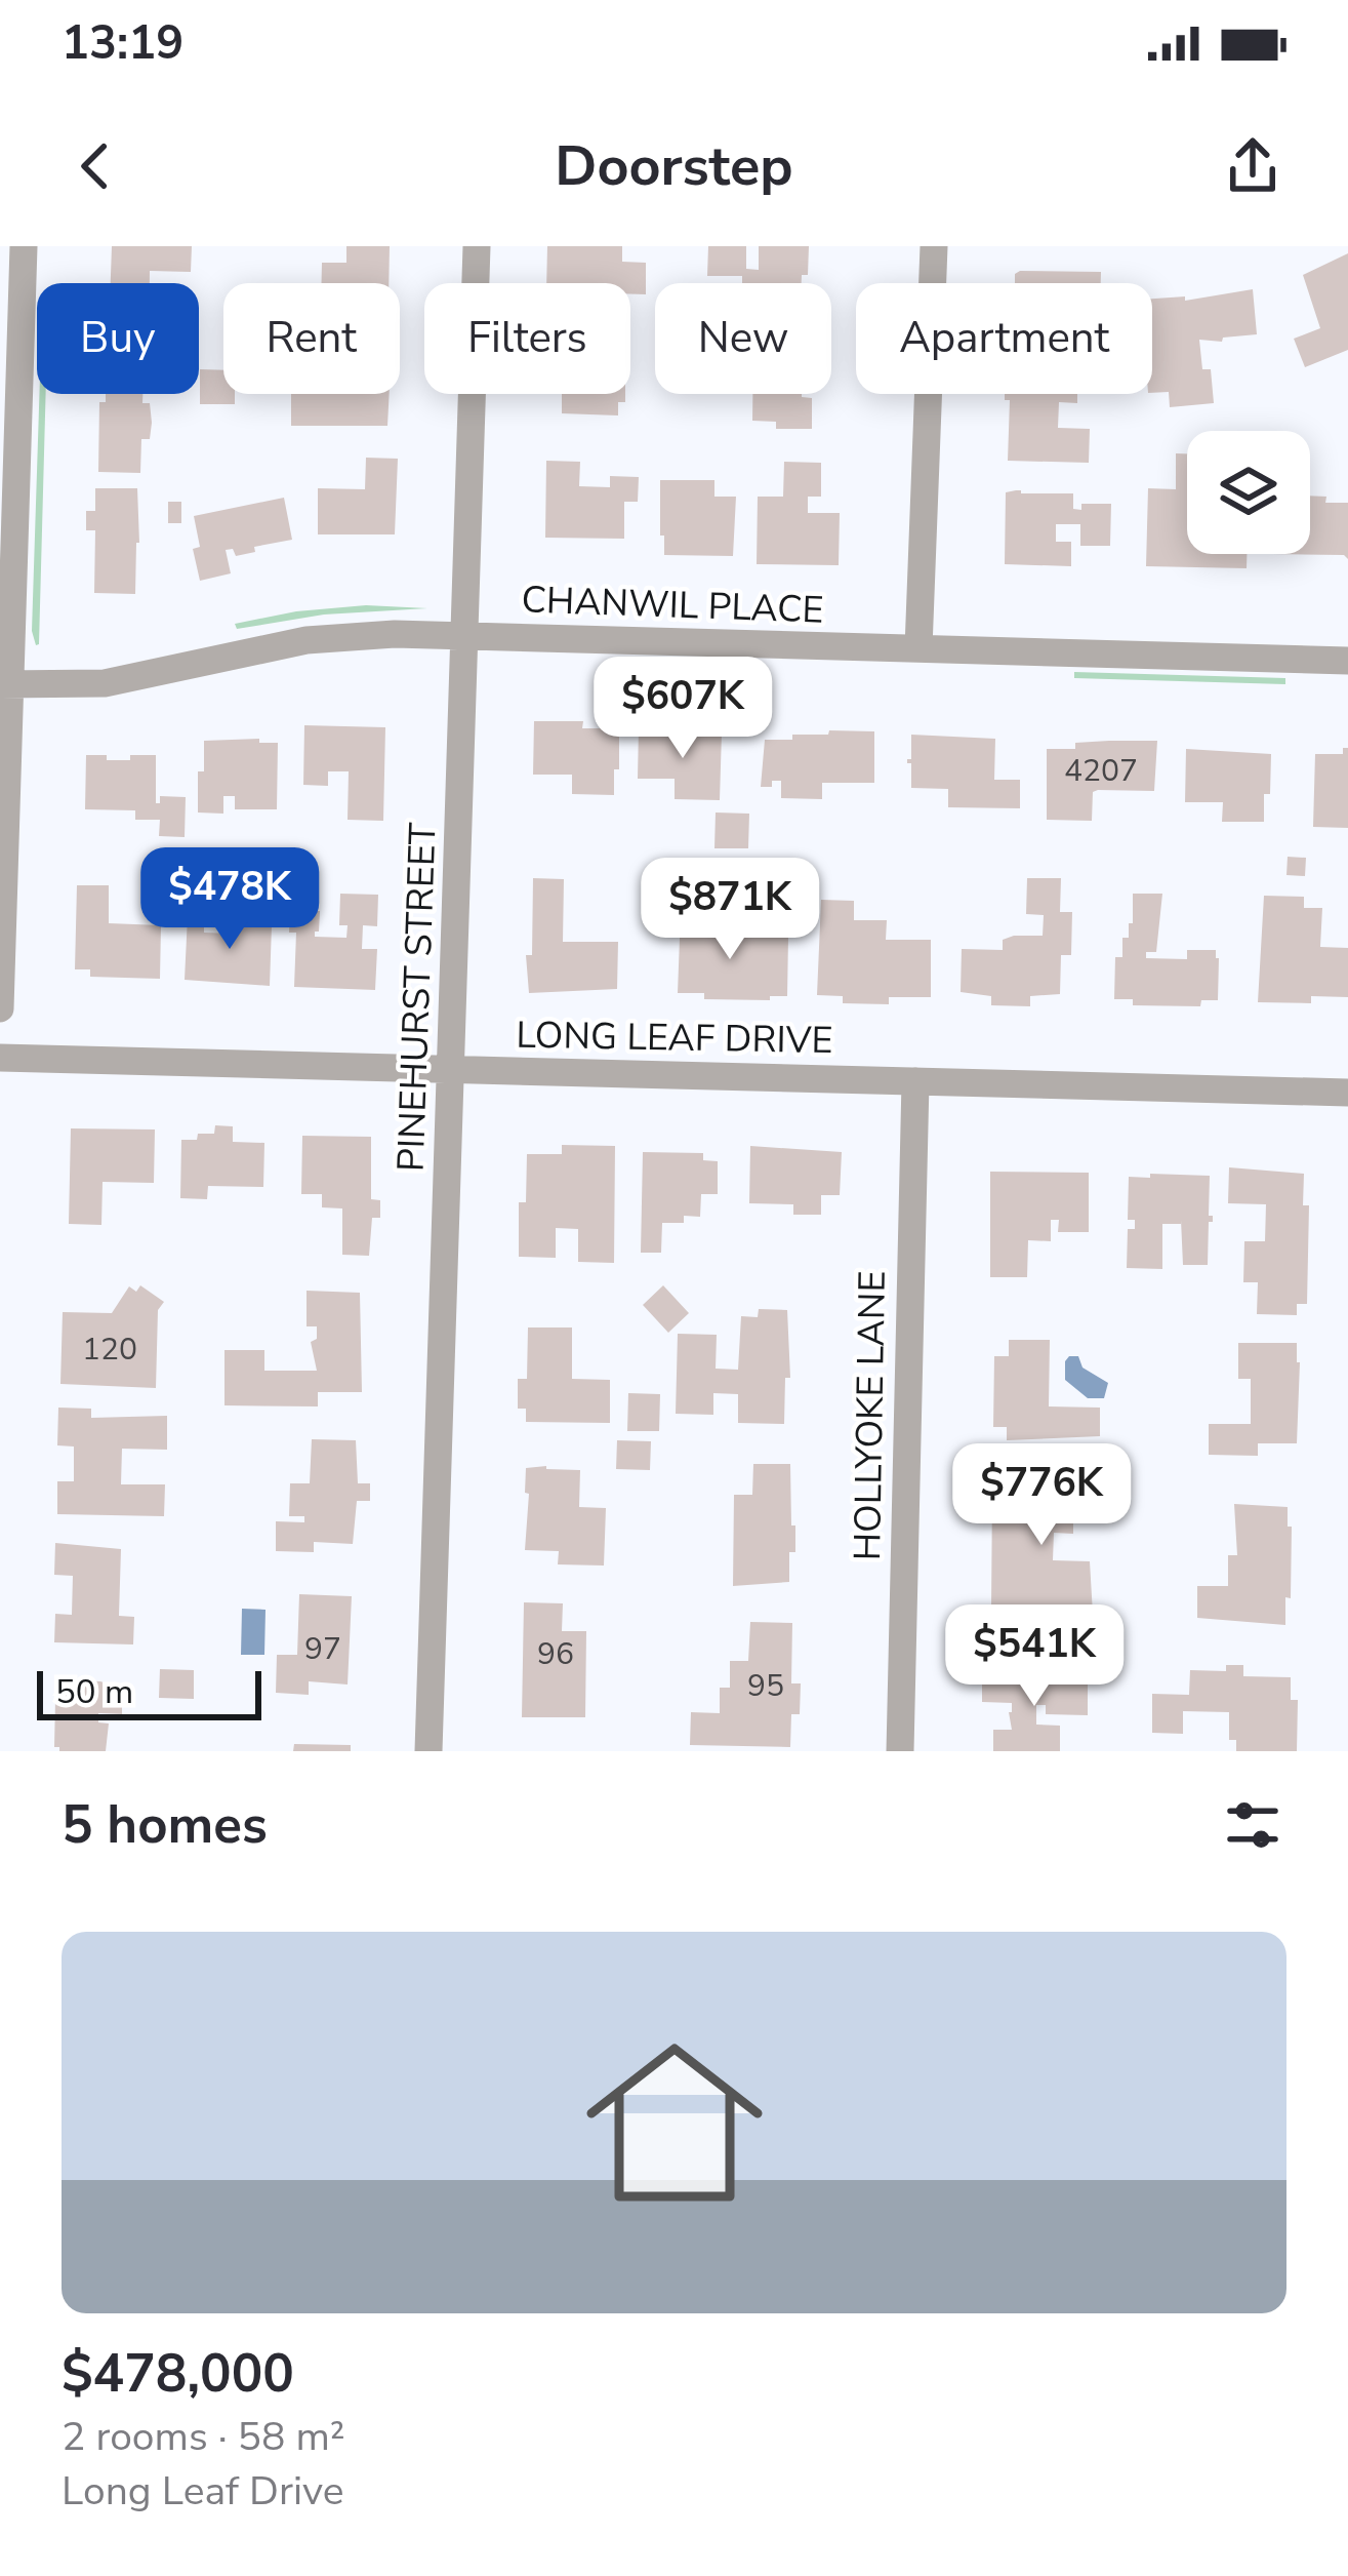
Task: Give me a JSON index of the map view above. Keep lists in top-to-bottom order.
{
  "streets": {
    "street": [
      "CHANWIL PLACE",
      "PINEHURST STREET",
      "LONG LEAF DRIVE",
      "HOLLYOKE LANE"
    ]
  },
  "crossings": [
    ["CHANWIL PLACE", "PINEHURST STREET"],
    ["PINEHURST STREET", "LONG LEAF DRIVE"],
    ["LONG LEAF DRIVE", "HOLLYOKE LANE"]
  ],
  "house_numbers": [
    "4207",
    "120",
    "97",
    "96",
    "95"
  ],
  "scale_bar": "50 m",
  "page": {
    "status": "13:19",
    "header": "Doorstep",
    "chip": [
      "Buy",
      "Rent",
      "Filters",
      "New",
      "Apartment"
    ],
    "price": [
      "$607K",
      "$478K",
      "$871K",
      "$776K",
      "$541K"
    ],
    "scale": "50 m",
    "heading": "5 homes",
    "list": [
      {
        "name": "$478,000",
        "note": "2 rooms · 58 m² · Long Leaf Drive"
      }
    ]
  }
}
